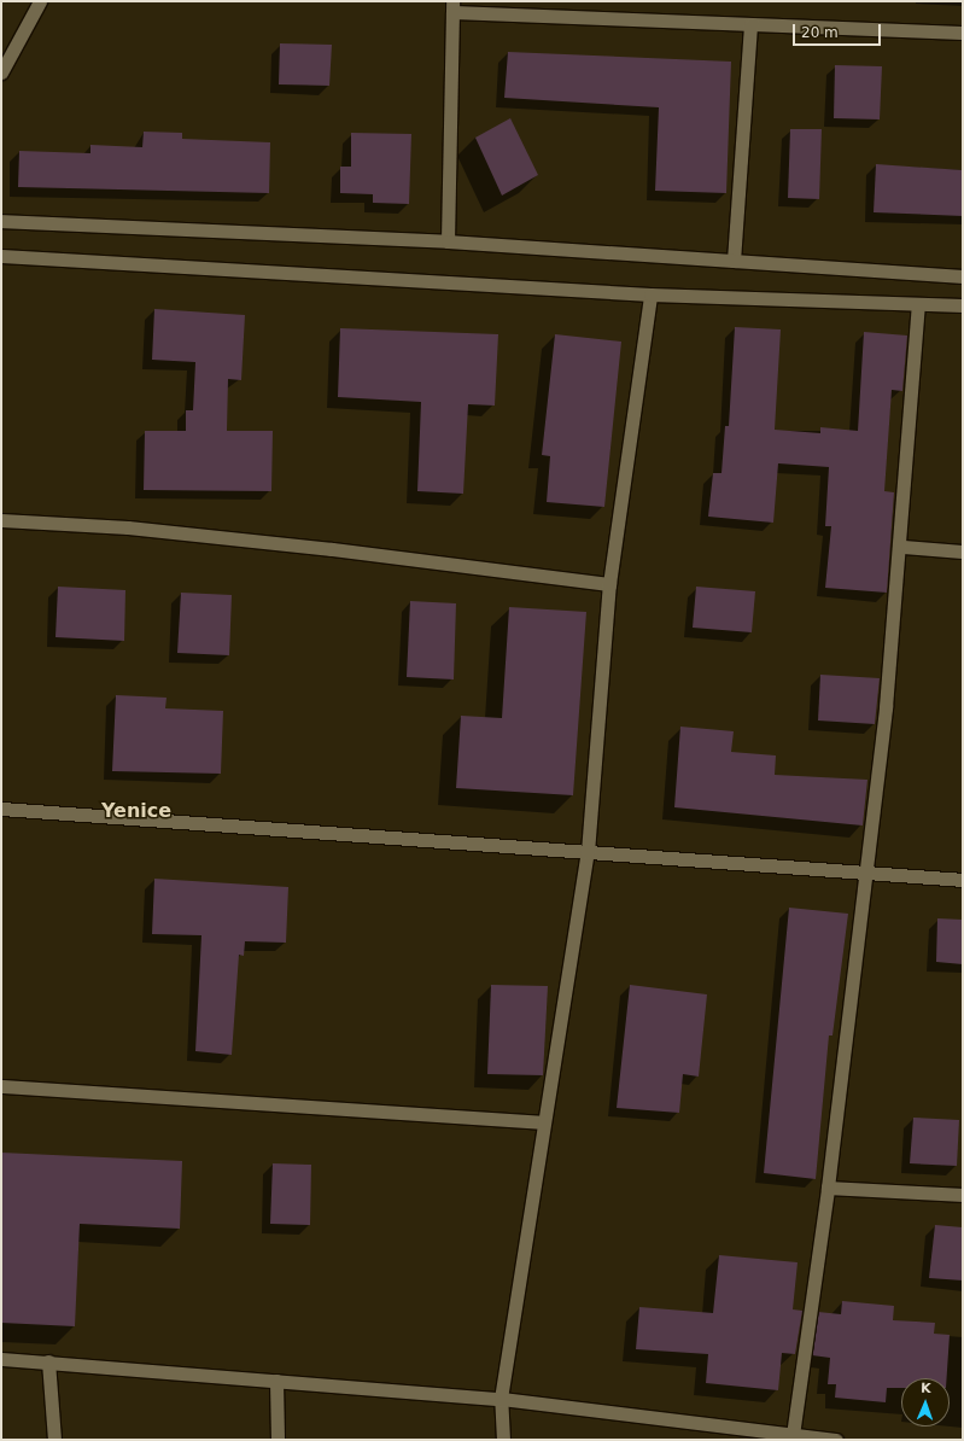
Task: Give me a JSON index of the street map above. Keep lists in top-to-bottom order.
{
  "districts": ["Yenice"],
  "scale_bar": "20 m",
  "north": "top"
}
